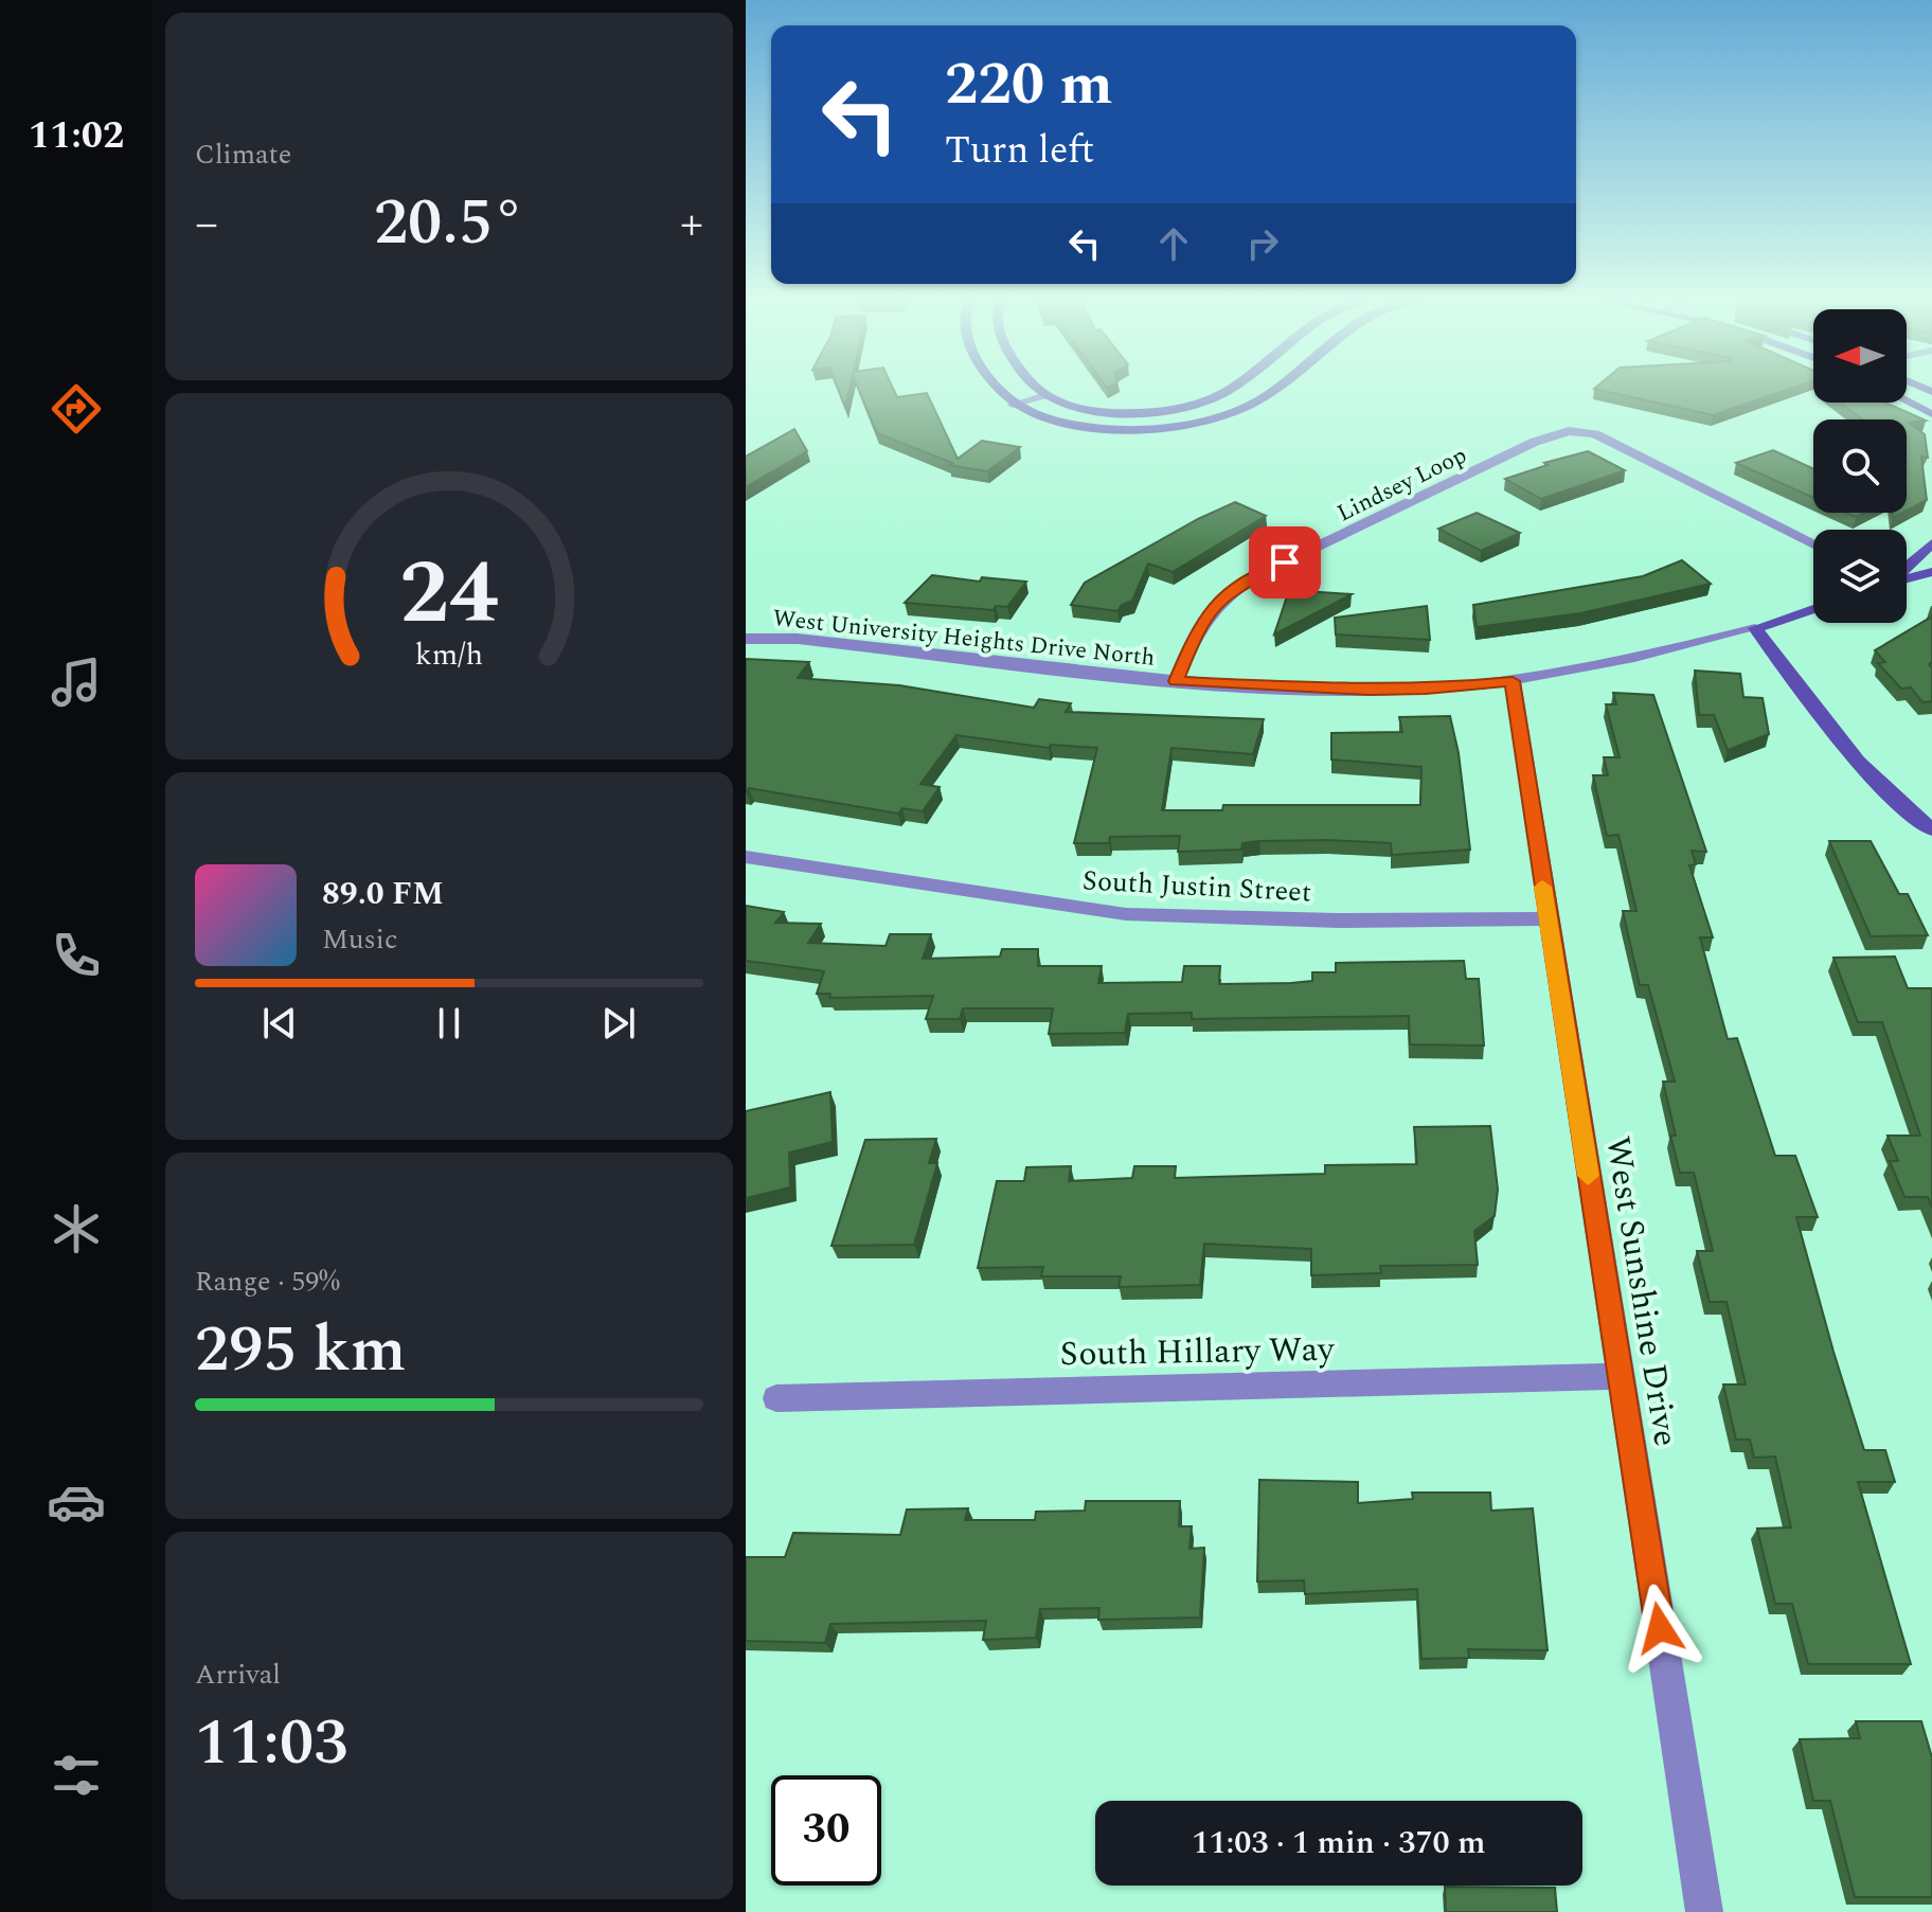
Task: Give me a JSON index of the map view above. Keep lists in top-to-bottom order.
{
  "streets": {
    "street": [
      "Lindsey Loop",
      "West University Heights Drive North",
      "South Justin Street",
      "West Sunshine Drive",
      "South Hillary Way"
    ]
  },
  "crossings": [
    ["Lindsey Loop", "West University Heights Drive North"],
    ["West University Heights Drive North", "West Sunshine Drive"],
    ["South Justin Street", "West Sunshine Drive"],
    ["West Sunshine Drive", "South Hillary Way"]
  ],
  "north": "left",
  "page": {
    "tabs": "11:02",
    "tile": [
      "Climate",
      ["Range · 59%", "295 km"],
      ["Arrival", "11:03"]
    ],
    "turn": ["220 m", "Turn left"],
    "heat": ["−", "20.5°", "+"],
    "song": ["89.0 FM", "Music"],
    "limit": "30",
    "trip": "11:03 · 1 min · 370 m",
    "gauge": ["24", "km/h"]
  }
}
